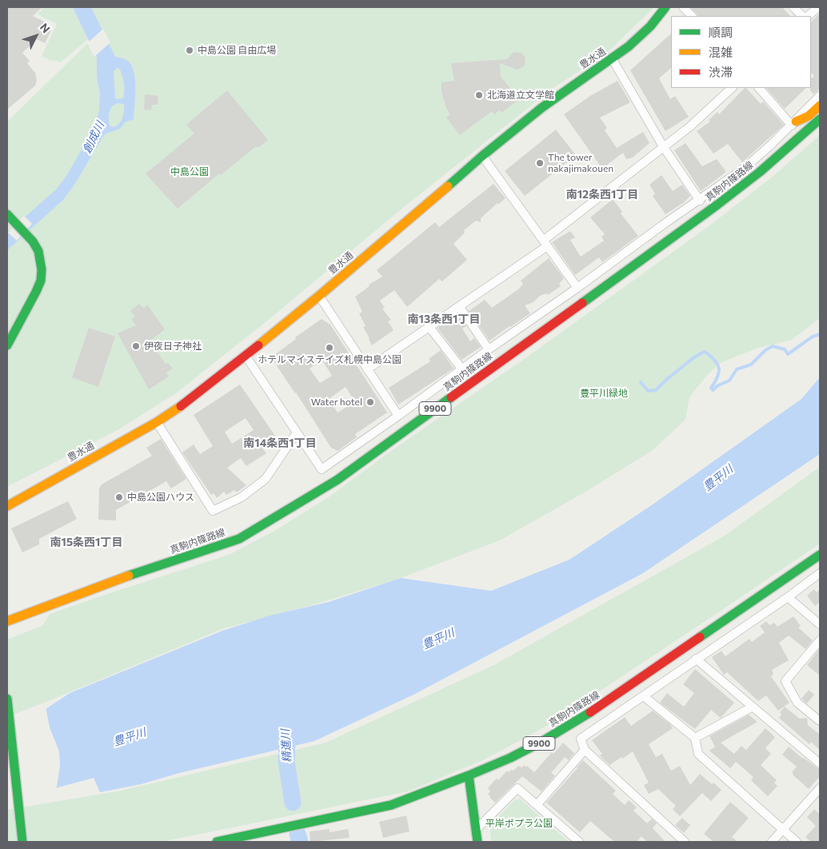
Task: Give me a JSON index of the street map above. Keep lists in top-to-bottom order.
{
  "streets": {
    "main road": ["豊水通", "真駒内篠路線", "9900"]
  },
  "districts": [
    "南12条西1丁目",
    "南13条西1丁目",
    "南14条西1丁目",
    "南15条西1丁目"
  ],
  "water": ["創成川", "豊平川", "精進川"],
  "parks": ["中島公園", "豊平川緑地", "平岸ポプラ公園"],
  "places": [
    "中島公園 自由広場",
    "北海道立文学館",
    "The tower nakajimakouen",
    "伊夜日子神社",
    "ホテルマイステイズ札幌中島公園",
    "Water hotel",
    "中島公園ハウス"
  ],
  "legend": ["順調", "混雑", "渋滞"],
  "north": "top right"
}
